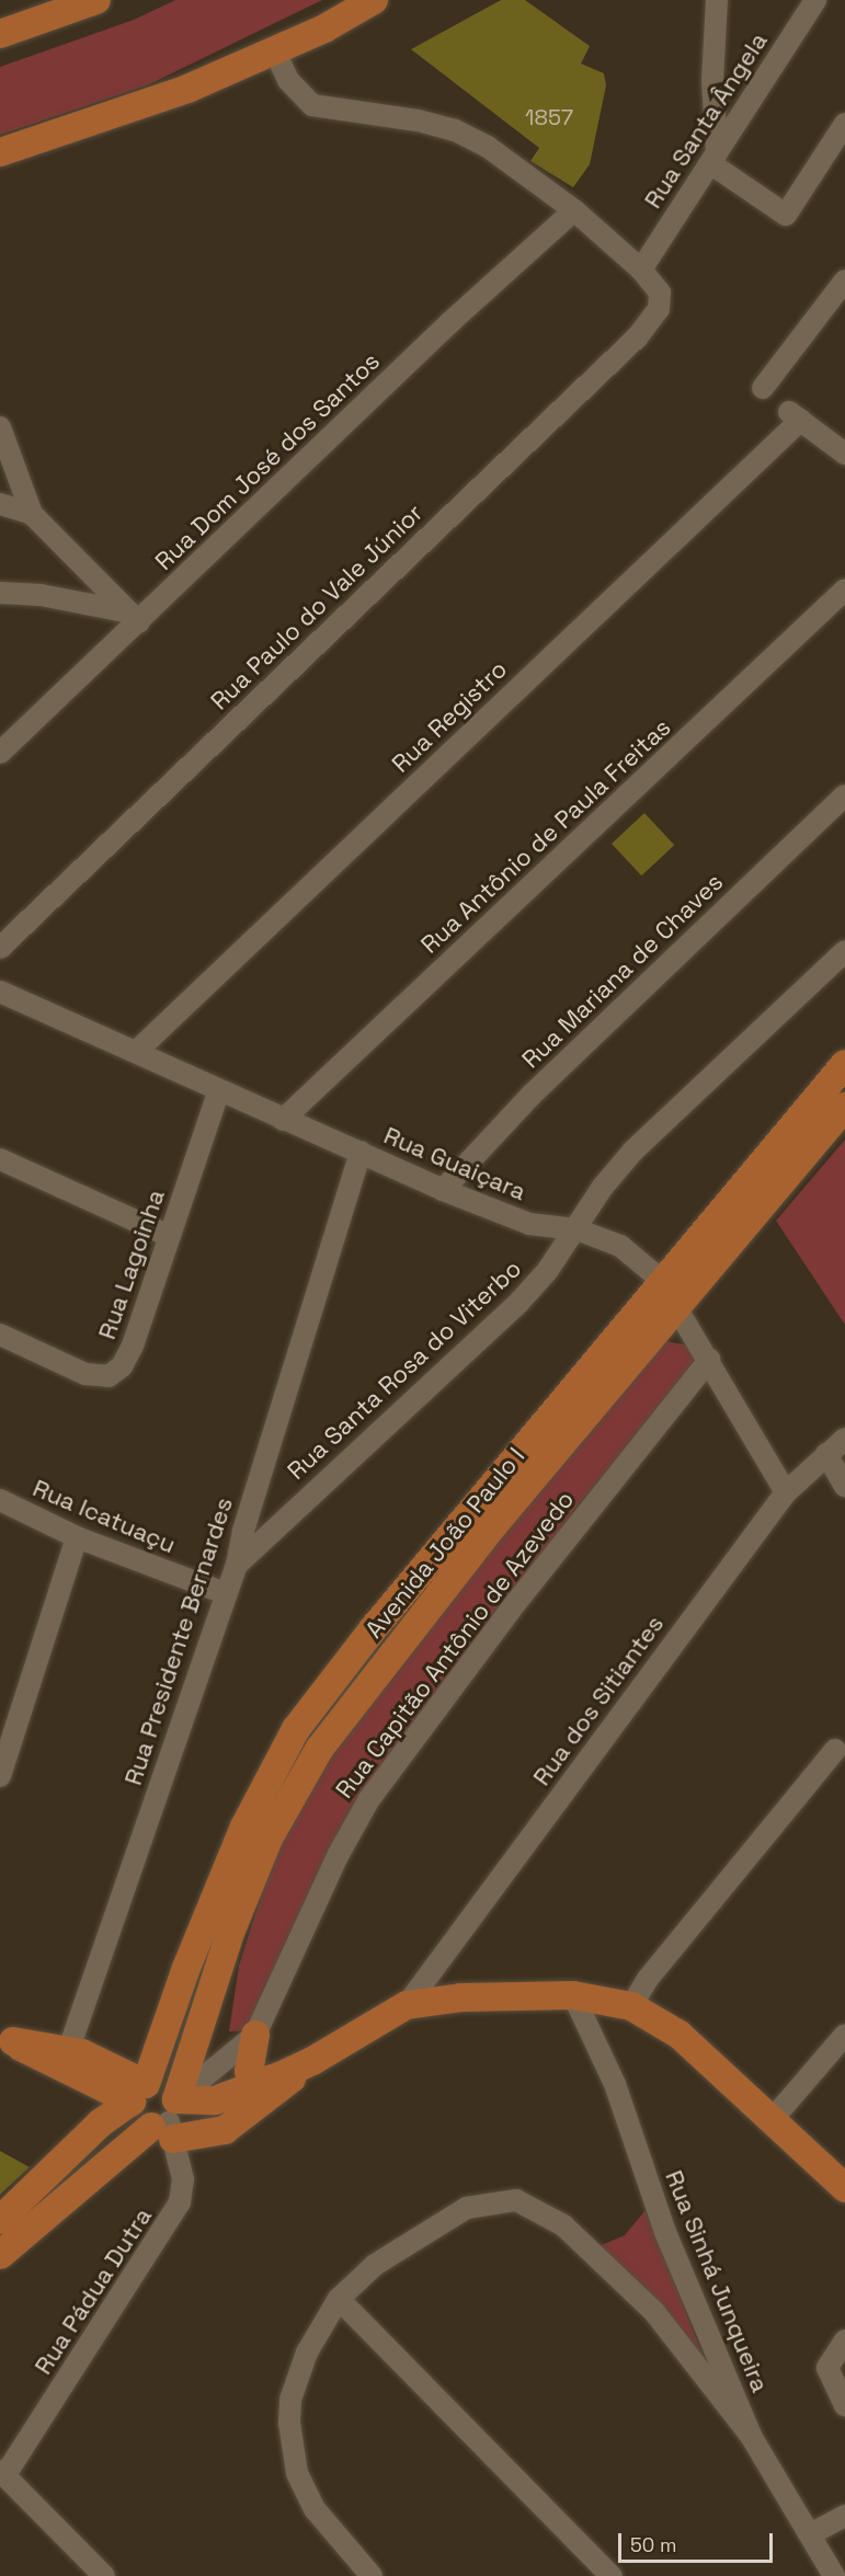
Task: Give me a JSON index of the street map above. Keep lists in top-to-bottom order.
{
  "streets": {
    "main road": ["Avenida João Paulo I"],
    "street": [
      "Rua Santa Ângela",
      "Rua Dom José dos Santos",
      "Rua Paulo do Vale Júnior",
      "Rua Registro",
      "Rua Antônio de Paula Freitas",
      "Rua Mariana de Chaves",
      "Rua Guaiçara",
      "Rua Lagoinha",
      "Rua Santa Rosa do Viterbo",
      "Rua Icatuaçu",
      "Rua Presidente Bernardes",
      "Rua Capitão Antônio de Azevedo",
      "Rua dos Sitiantes",
      "Rua Sinhá Junqueira",
      "Rua Pádua Dutra"
    ]
  },
  "crossings": [
    ["Rua Santa Ângela", "Rua Paulo do Vale Júnior"],
    ["Rua Registro", "Rua Guaiçara"],
    ["Rua Antônio de Paula Freitas", "Rua Guaiçara"],
    ["Rua Mariana de Chaves", "Rua Guaiçara"],
    ["Rua Guaiçara", "Rua Lagoinha"],
    ["Rua Guaiçara", "Rua Santa Rosa do Viterbo"],
    ["Rua Guaiçara", "Avenida João Paulo I"],
    ["Rua Guaiçara", "Rua Presidente Bernardes"],
    ["Rua Guaiçara", "Rua Capitão Antônio de Azevedo"],
    ["Rua Guaiçara", "Rua dos Sitiantes"],
    ["Rua Santa Rosa do Viterbo", "Rua Presidente Bernardes"],
    ["Rua Icatuaçu", "Rua Presidente Bernardes"],
    ["Avenida João Paulo I", "Rua Capitão Antônio de Azevedo"],
    ["Avenida João Paulo I", "Rua Pádua Dutra"],
    ["Rua Capitão Antônio de Azevedo", "Rua Pádua Dutra"]
  ],
  "house_numbers": ["1857"],
  "scale_bar": "50 m"
}
